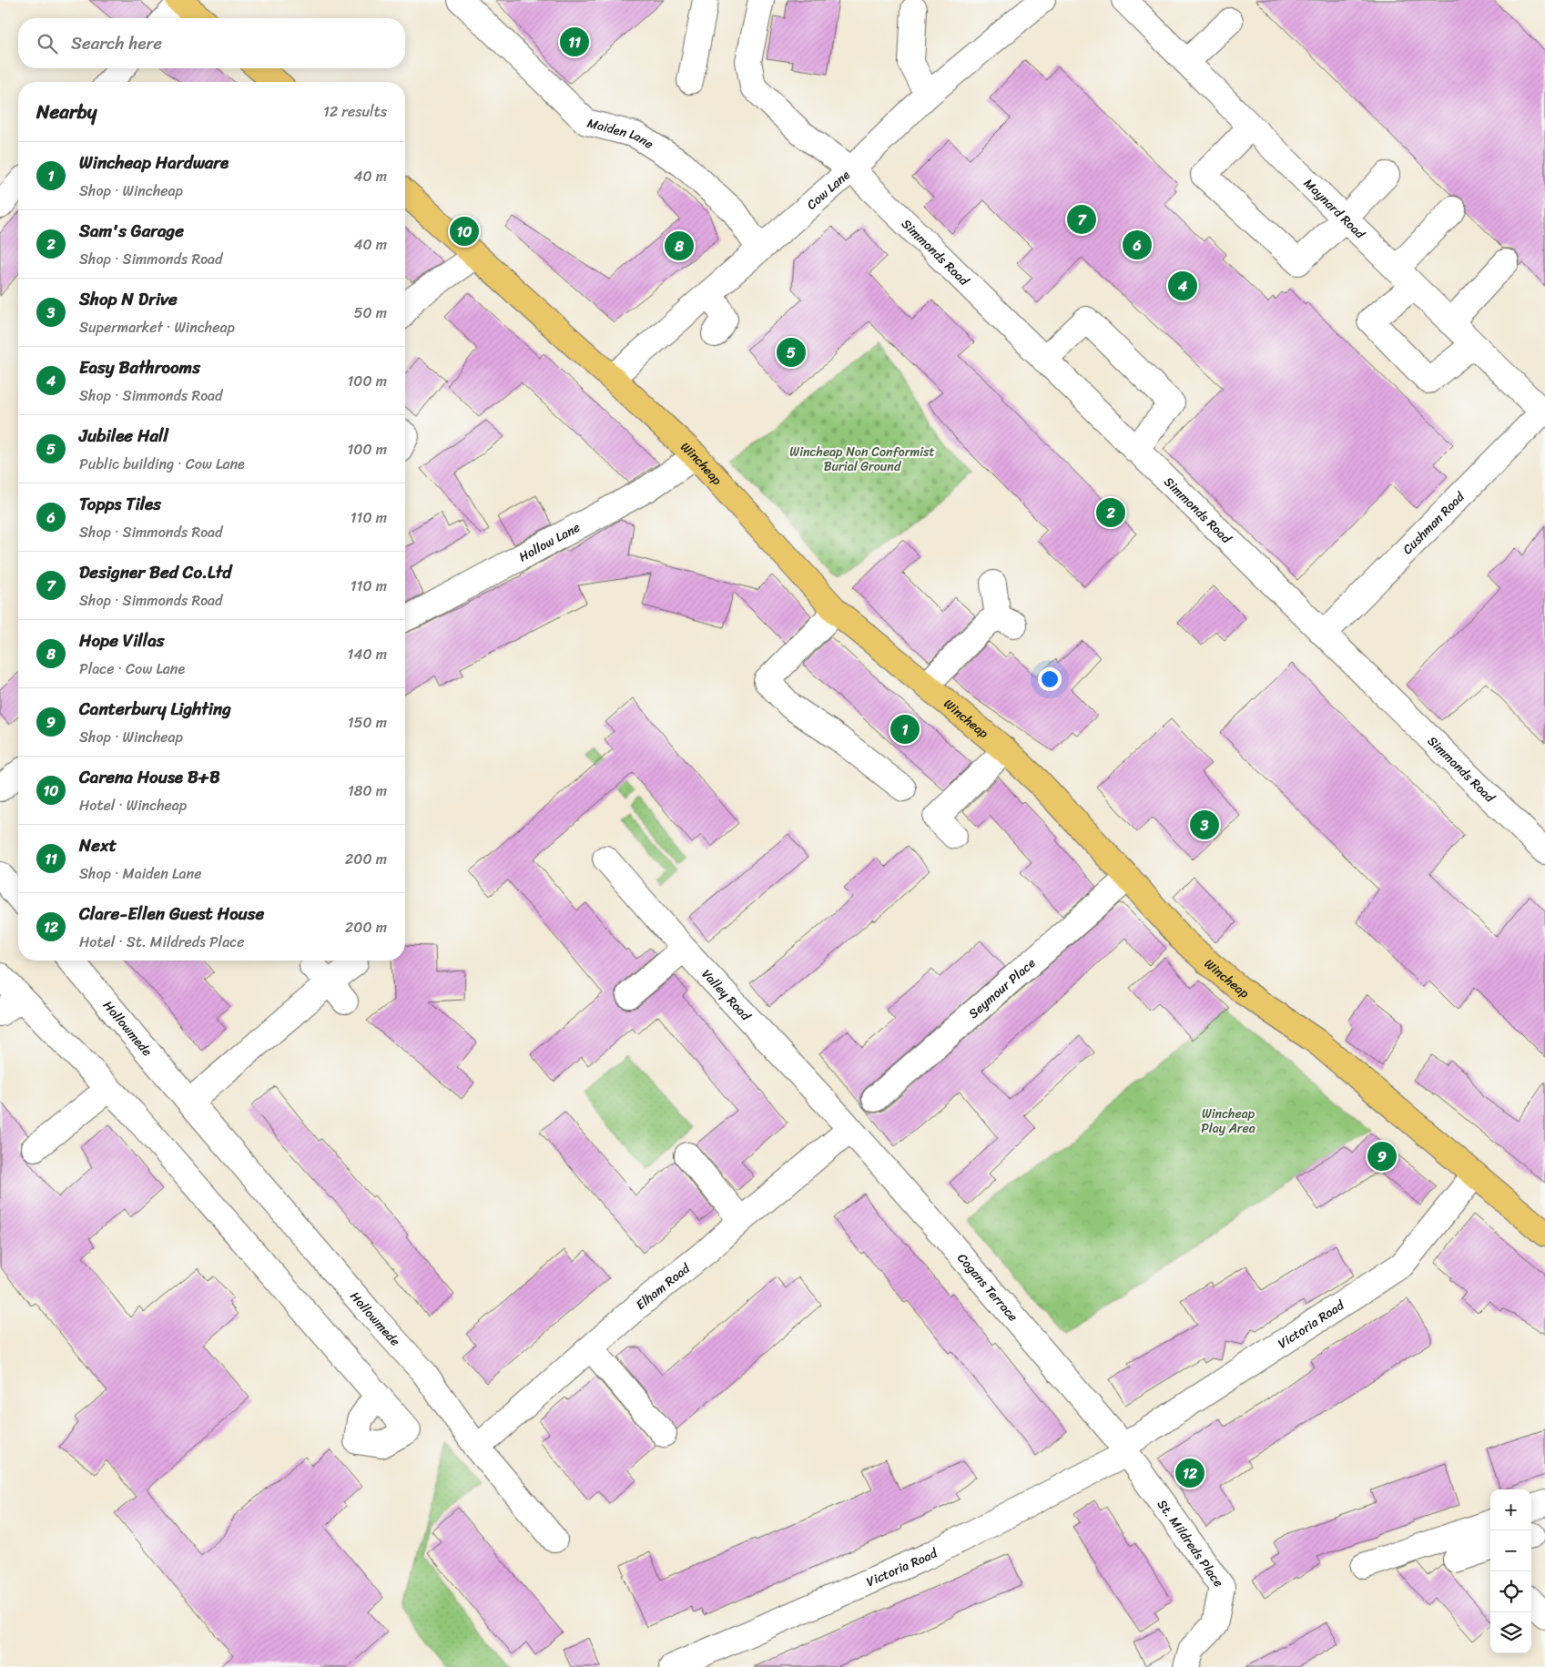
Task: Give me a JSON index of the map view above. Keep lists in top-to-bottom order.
{
  "streets": {
    "highway": ["Wincheap"],
    "street": [
      "Maiden Lane",
      "Cow Lane",
      "Maynard Road",
      "Simmonds Road",
      "Cushman Road",
      "Hollow Lane",
      "Seymour Place",
      "Valley Road",
      "Hollowmede",
      "Elham Road",
      "Cogans Terrace",
      "Victoria Road",
      "St. Mildreds Place"
    ]
  },
  "crossings": [
    ["Maiden Lane", "Cow Lane"],
    ["Cow Lane", "Simmonds Road"],
    ["Cow Lane", "Wincheap"],
    ["Maynard Road", "Cushman Road"],
    ["Simmonds Road", "Cushman Road"],
    ["Wincheap", "Hollow Lane"],
    ["Wincheap", "Seymour Place"],
    ["Wincheap", "Victoria Road"],
    ["Valley Road", "Elham Road"],
    ["Valley Road", "Cogans Terrace"],
    ["Hollowmede", "Elham Road"],
    ["Elham Road", "Cogans Terrace"],
    ["Cogans Terrace", "Victoria Road"],
    ["Cogans Terrace", "St. Mildreds Place"],
    ["Victoria Road", "St. Mildreds Place"]
  ],
  "parks": ["Wincheap Non Conformist Burial Ground", "Wincheap Play Area"],
  "page": {
    "search": "Search here",
    "pins": [
      "11",
      "7",
      "10",
      "6",
      "8",
      "4",
      "5",
      "2",
      "1",
      "3",
      "9",
      "12"
    ],
    "heading": ["Nearby", "12 results"],
    "list": [
      {
        "mark": "1",
        "name": "Wincheap Hardware",
        "note": "Shop · Wincheap",
        "value": "40 m"
      },
      {
        "mark": "2",
        "name": "Sam's Garage",
        "note": "Shop · Simmonds Road",
        "value": "40 m"
      },
      {
        "mark": "3",
        "name": "Shop N Drive",
        "note": "Supermarket · Wincheap",
        "value": "50 m"
      },
      {
        "mark": "4",
        "name": "Easy Bathrooms",
        "note": "Shop · Simmonds Road",
        "value": "100 m"
      },
      {
        "mark": "5",
        "name": "Jubilee Hall",
        "note": "Public building · Cow Lane",
        "value": "100 m"
      },
      {
        "mark": "6",
        "name": "Topps Tiles",
        "note": "Shop · Simmonds Road",
        "value": "110 m"
      },
      {
        "mark": "7",
        "name": "Designer Bed Co.Ltd",
        "note": "Shop · Simmonds Road",
        "value": "110 m"
      },
      {
        "mark": "8",
        "name": "Hope Villas",
        "note": "Place · Cow Lane",
        "value": "140 m"
      },
      {
        "mark": "9",
        "name": "Canterbury Lighting",
        "note": "Shop · Wincheap",
        "value": "150 m"
      },
      {
        "mark": "10",
        "name": "Carena House B+B",
        "note": "Hotel · Wincheap",
        "value": "180 m"
      },
      {
        "mark": "11",
        "name": "Next",
        "note": "Shop · Maiden Lane",
        "value": "200 m"
      },
      {
        "mark": "12",
        "name": "Clare-Ellen Guest House",
        "note": "Hotel · St. Mildreds Place",
        "value": "200 m"
      }
    ],
    "map_buttons": ["+", "−"]
  }
}
